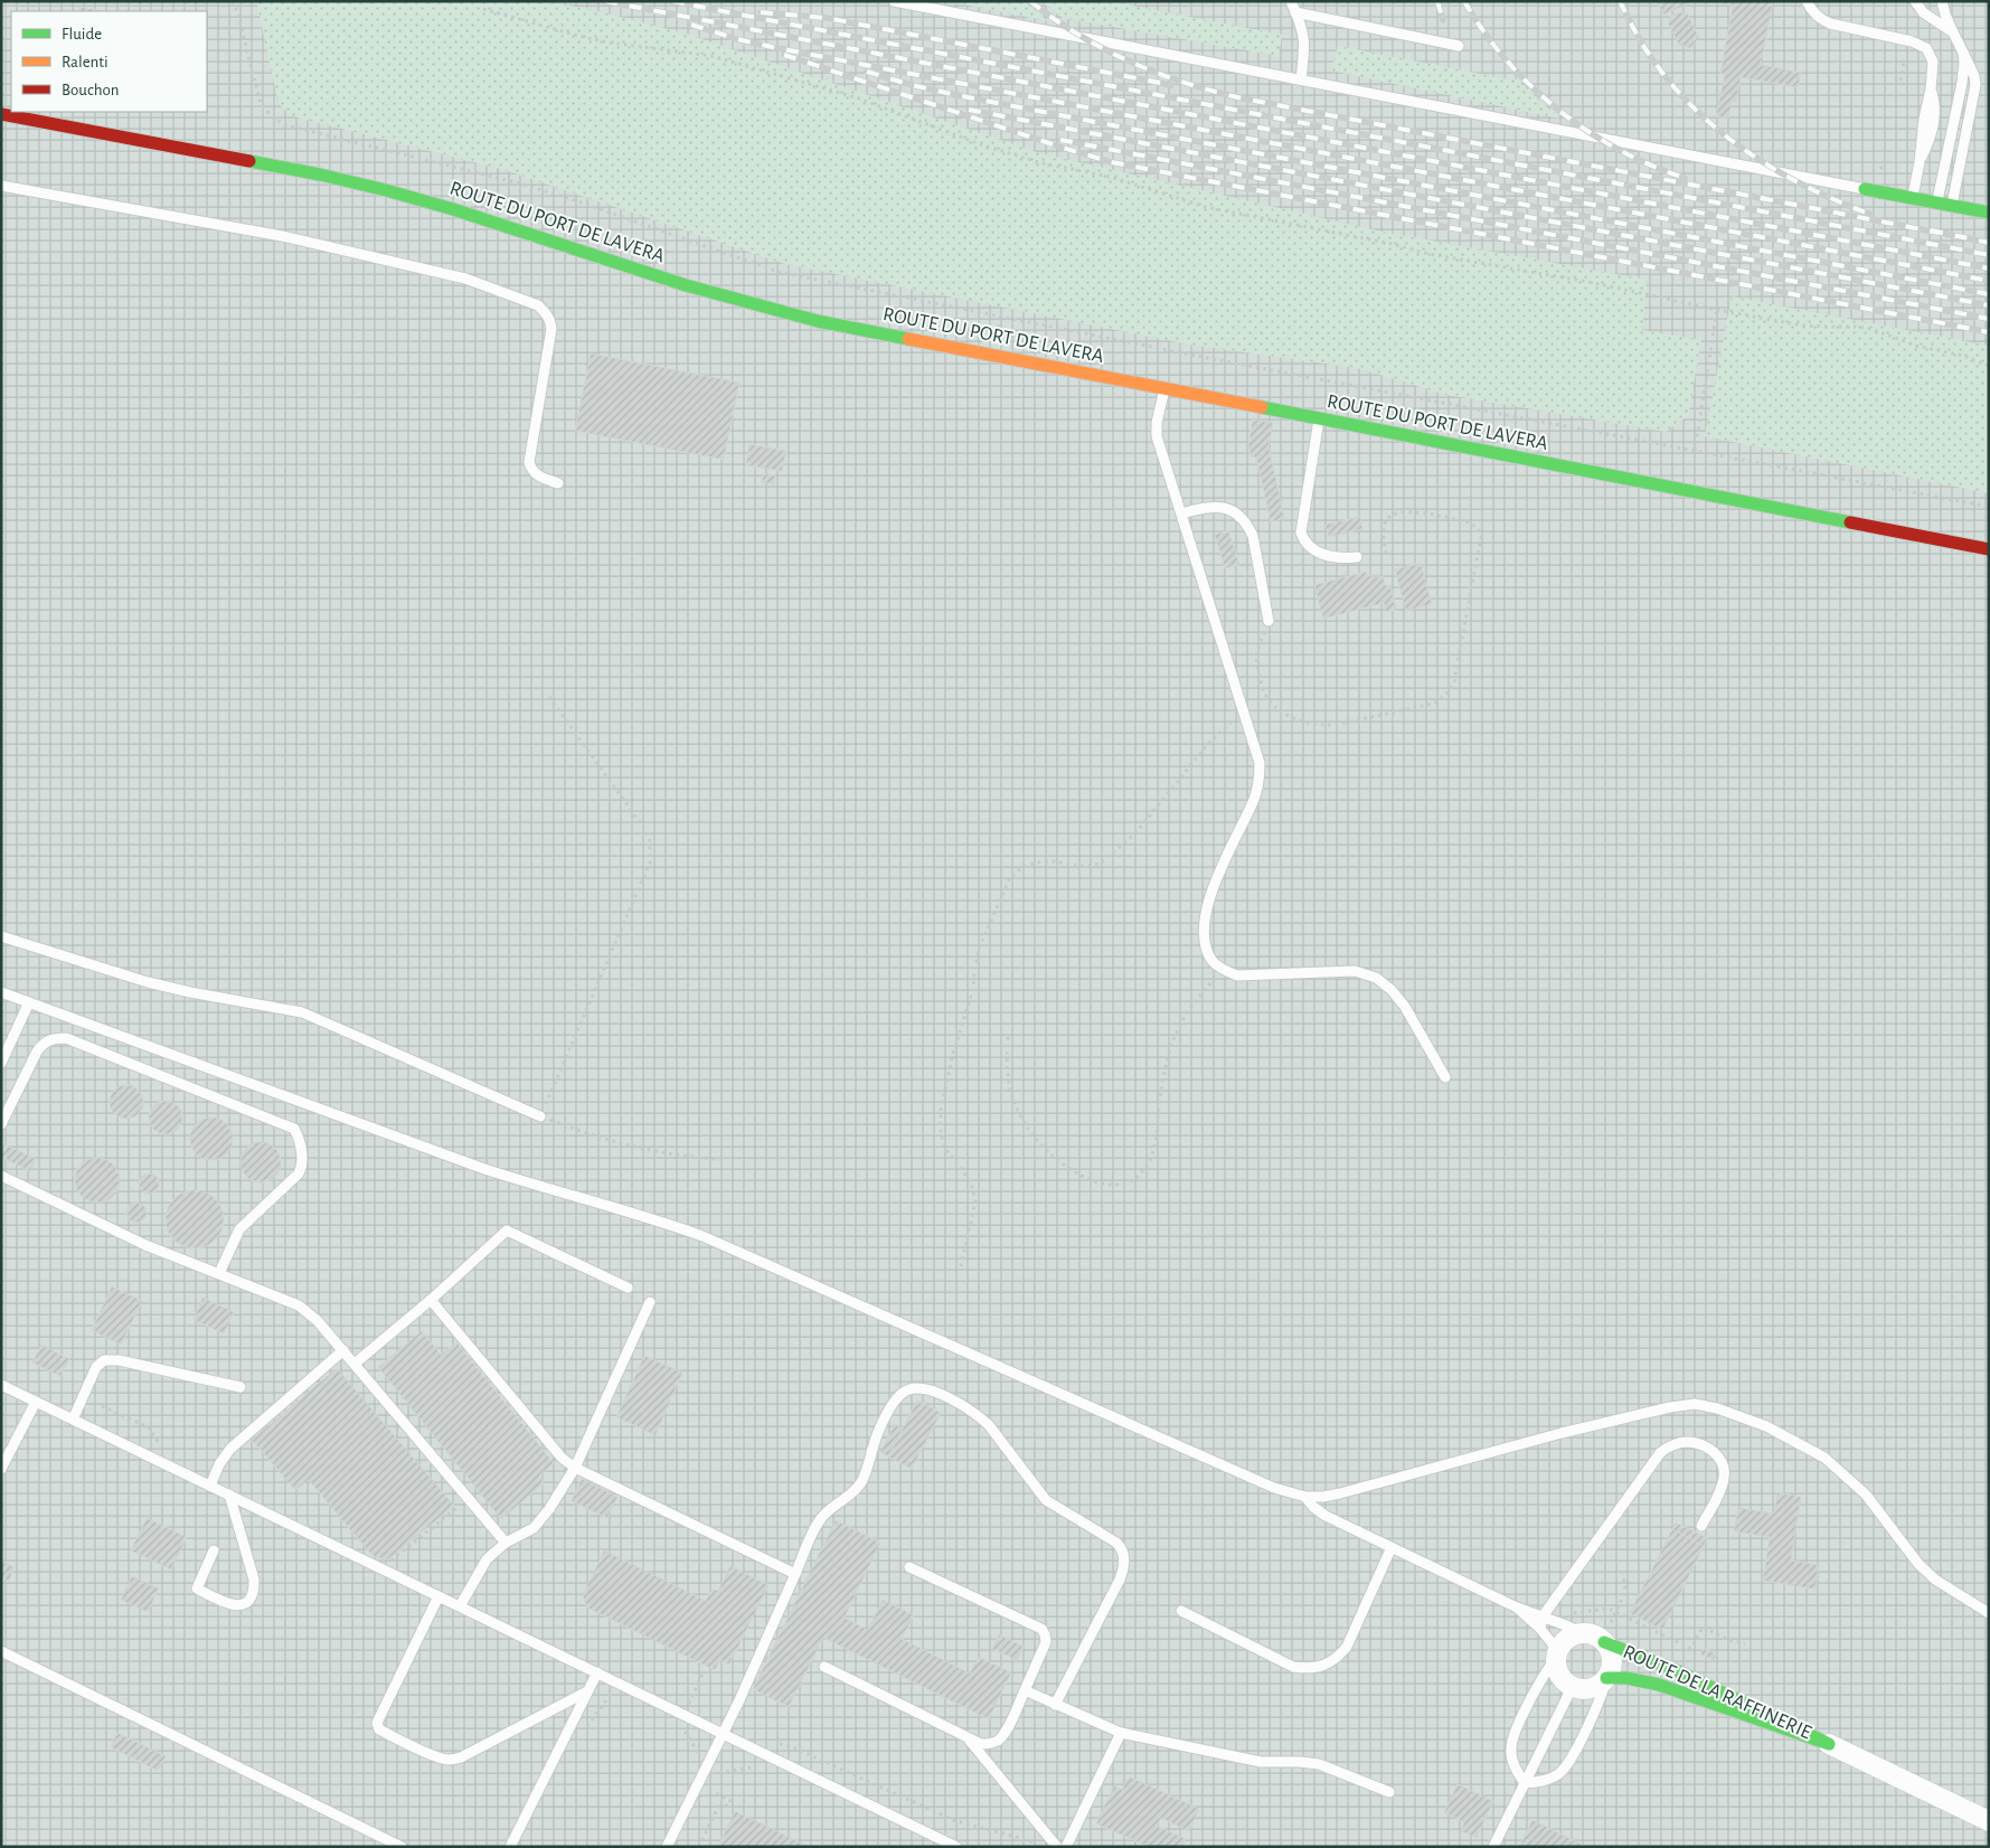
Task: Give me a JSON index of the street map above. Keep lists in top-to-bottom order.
{
  "streets": {
    "street": ["ROUTE DU PORT DE LAVERA", "ROUTE DE LA RAFFINERIE"]
  },
  "legend": ["Fluide", "Ralenti", "Bouchon"]
}
